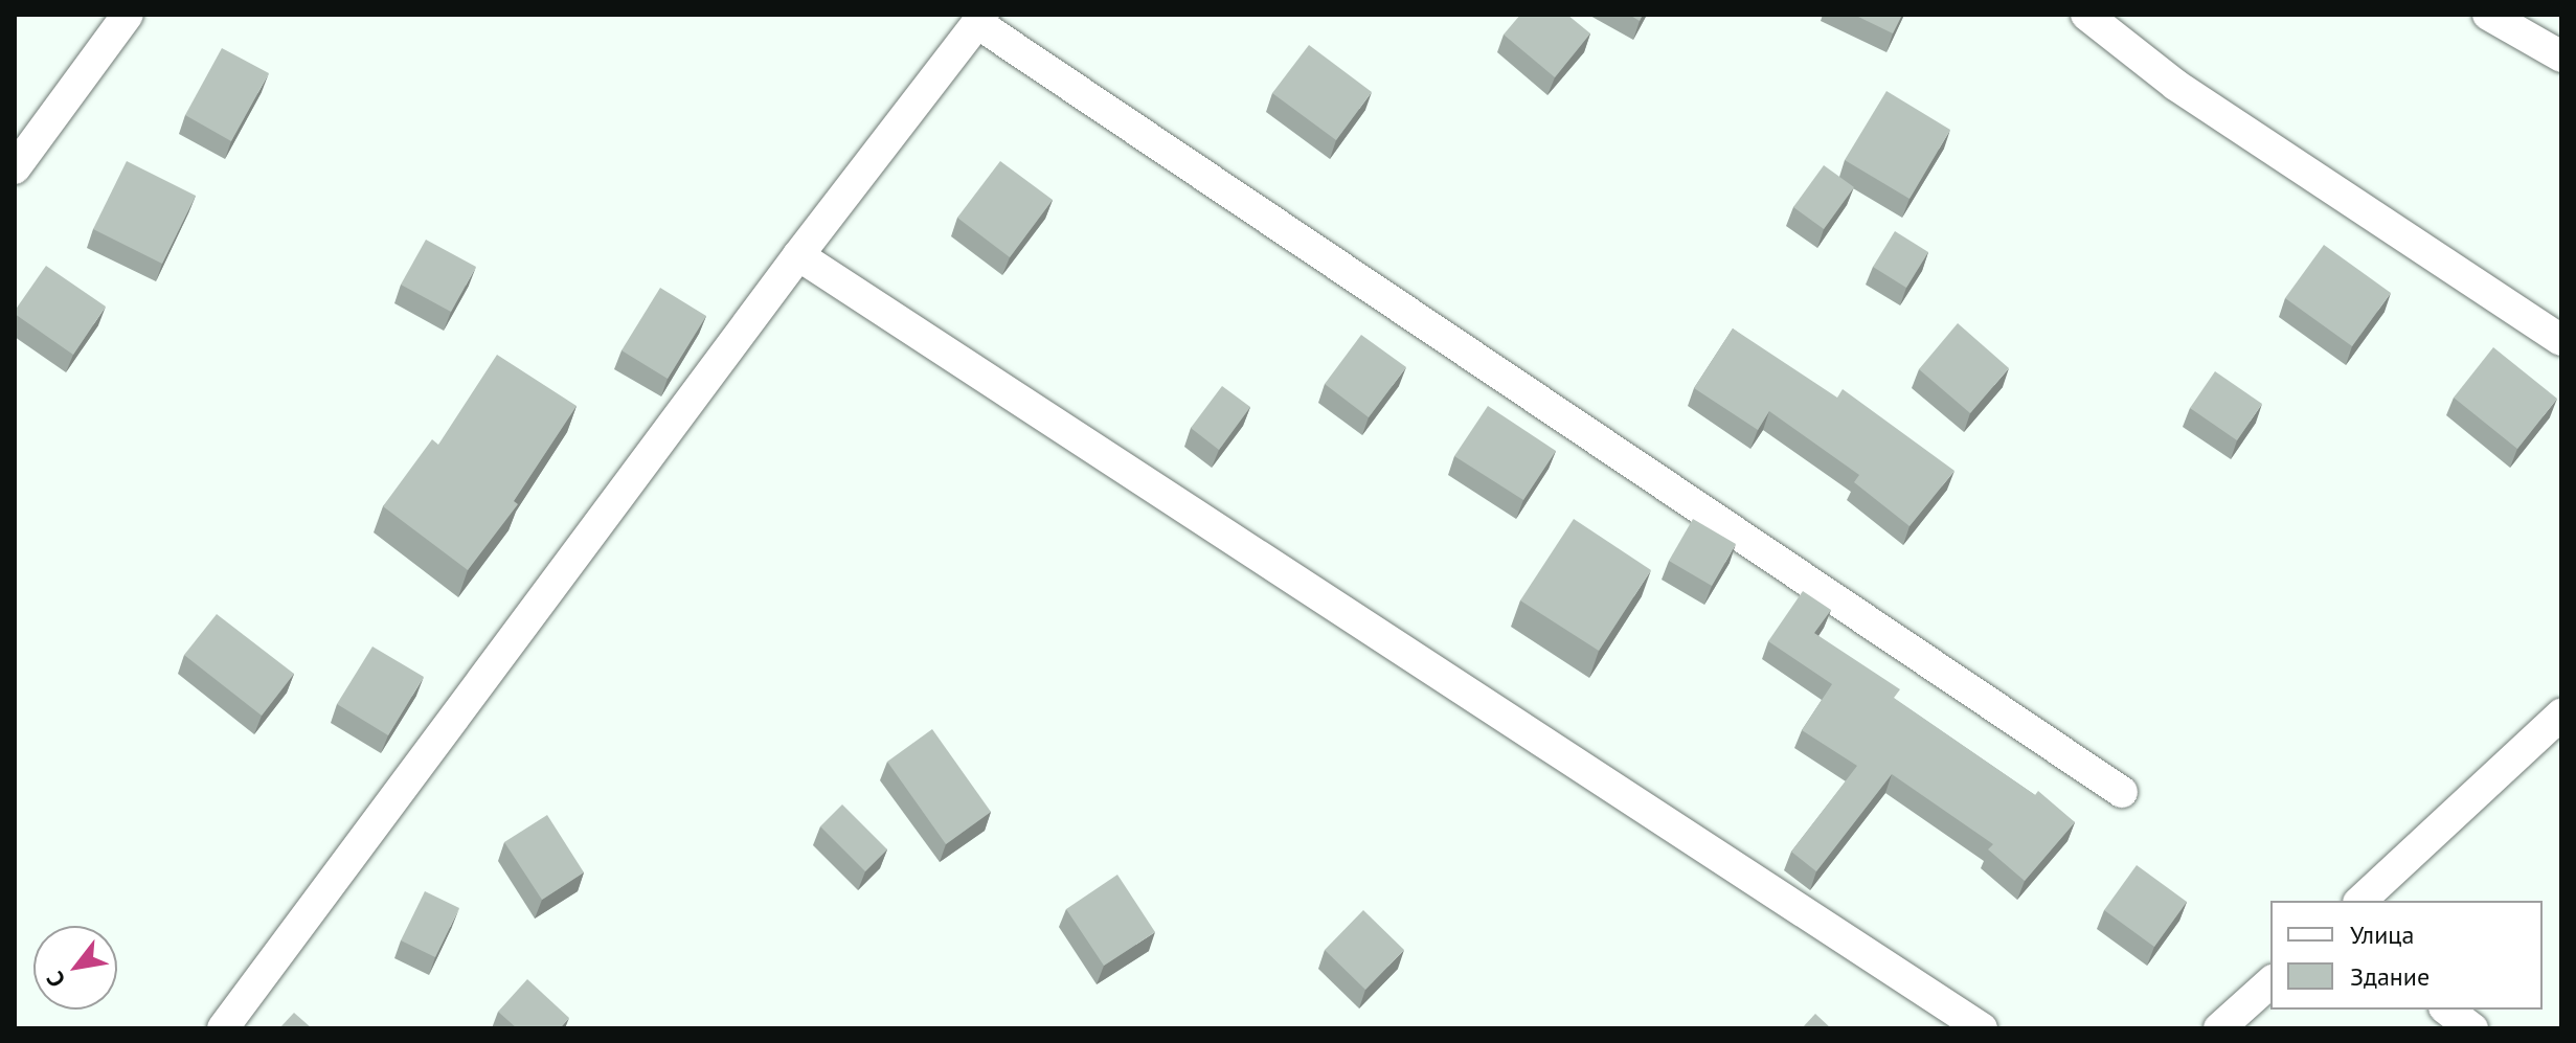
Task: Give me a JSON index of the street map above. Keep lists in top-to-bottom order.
{
  "legend": ["Улица", "Здание"],
  "north": "bottom left"
}
